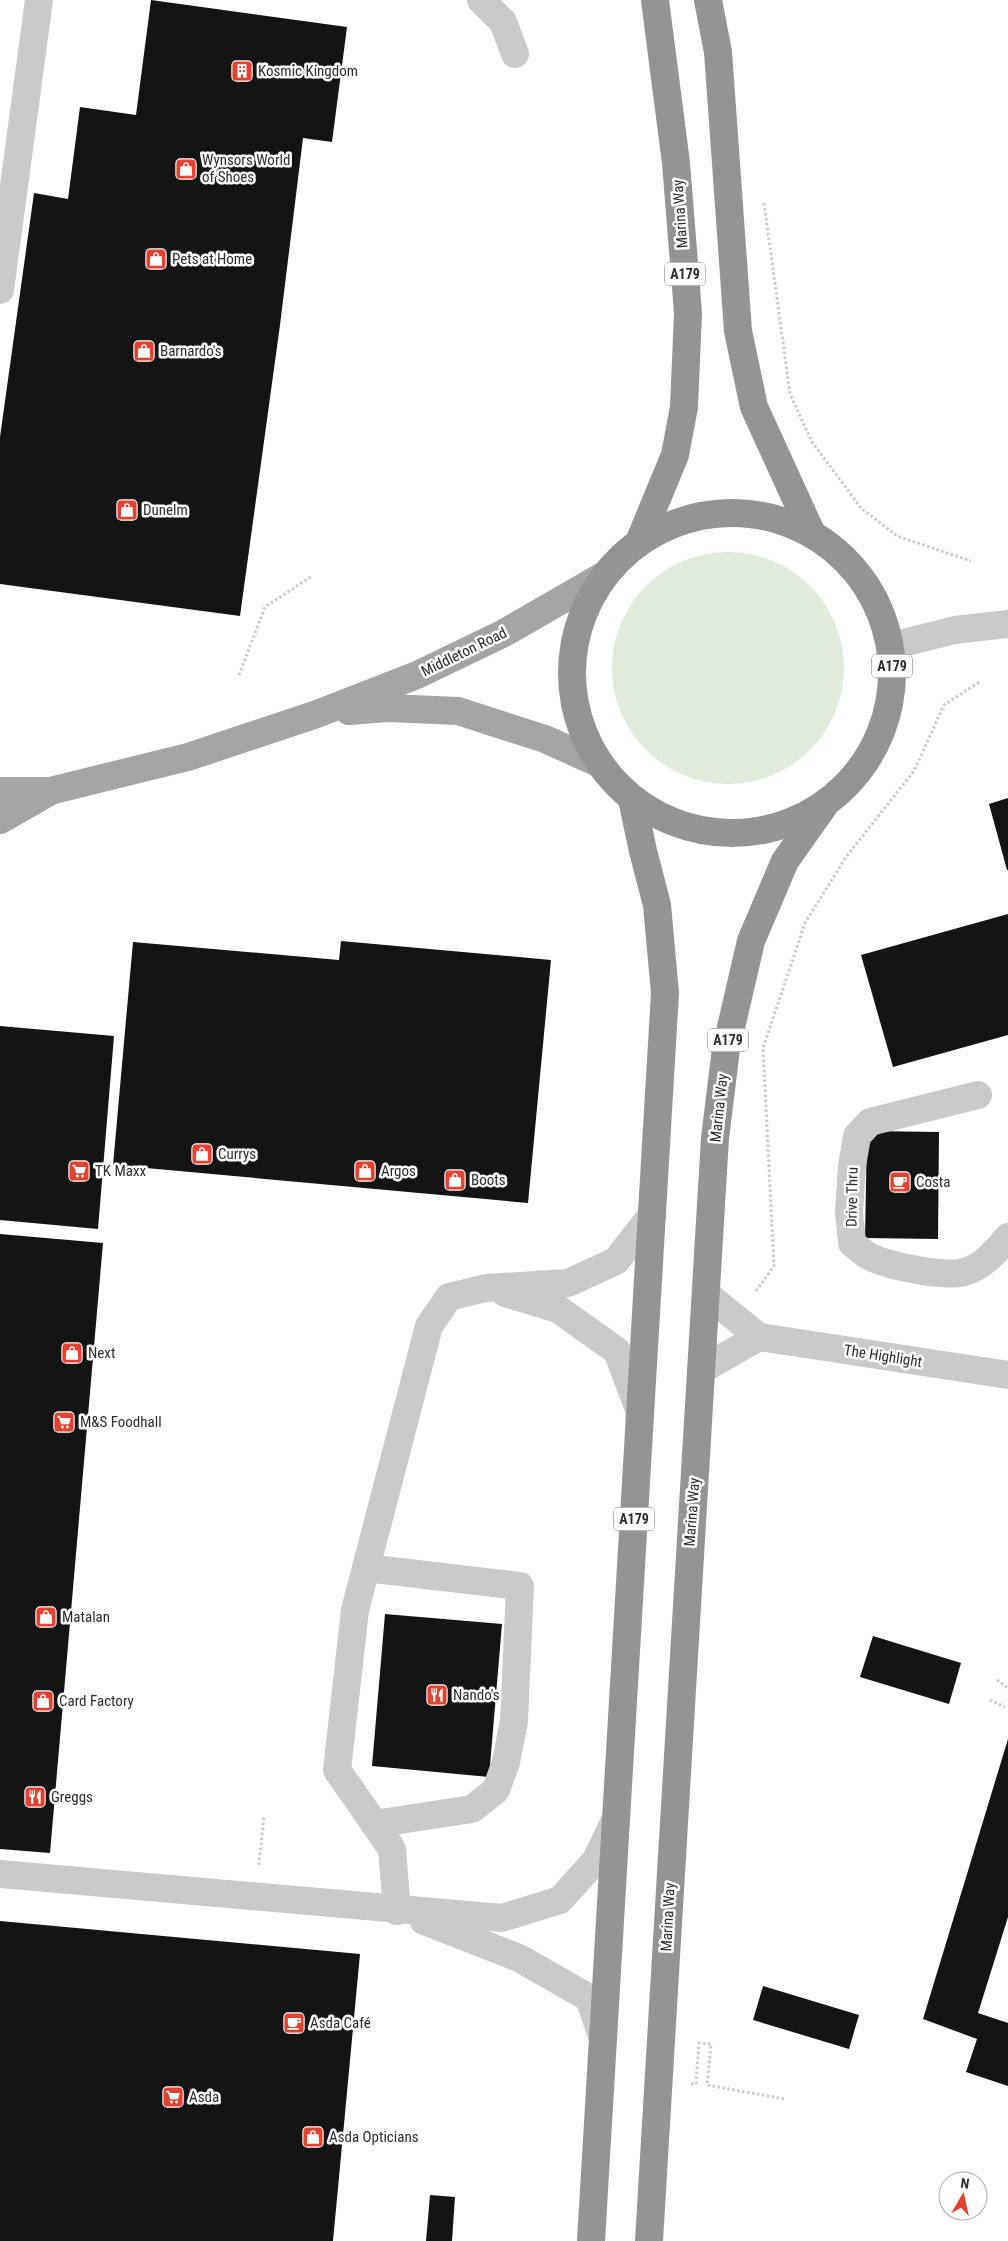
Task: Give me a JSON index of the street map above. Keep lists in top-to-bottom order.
{
  "streets": {
    "highway": ["Marina Way", "A179"],
    "main road": ["Middleton Road"],
    "street": ["Drive Thru", "The Highlight"]
  },
  "crossings": [
    ["Marina Way", "A179"],
    ["A179", "Middleton Road"]
  ],
  "places": {
    "building": ["Kosmic Kingdom"],
    "shop": [
      "Wynsors World of Shoes",
      "Pets at Home",
      "Barnardo's",
      "Dunelm",
      "Currys",
      "Argos",
      "Boots",
      "Next",
      "Matalan",
      "Card Factory",
      "Asda Opticians"
    ],
    "supermarket": ["TK Maxx", "M&S Foodhall", "Asda"],
    "cafe": ["Costa", "Asda Café"],
    "restaurant": ["Nando's", "Greggs"]
  },
  "north": "top"
}
